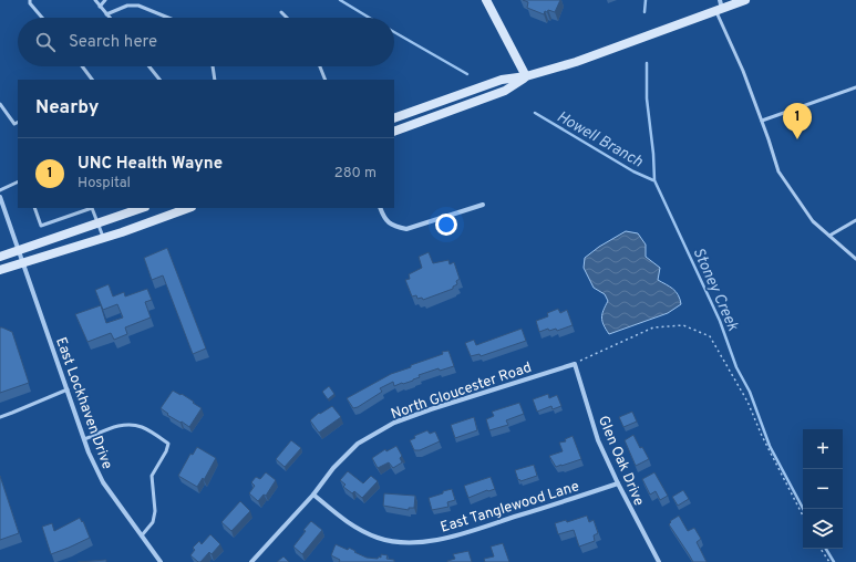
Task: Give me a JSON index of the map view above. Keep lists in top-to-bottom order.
{
  "streets": {
    "street": [
      "North Gloucester Road",
      "East Lockhaven Drive",
      "Glen Oak Drive",
      "East Tanglewood Lane"
    ]
  },
  "crossings": [
    ["North Gloucester Road", "Glen Oak Drive"],
    ["North Gloucester Road", "East Tanglewood Lane"],
    ["Glen Oak Drive", "East Tanglewood Lane"]
  ],
  "water": ["Howell Branch", "Stoney Creek"],
  "page": {
    "search": "Search here",
    "heading": "Nearby",
    "pins": "1",
    "list": [
      {
        "mark": "1",
        "name": "UNC Health Wayne",
        "note": "Hospital",
        "value": "280 m"
      }
    ],
    "map_buttons": ["+", "−"]
  }
}
